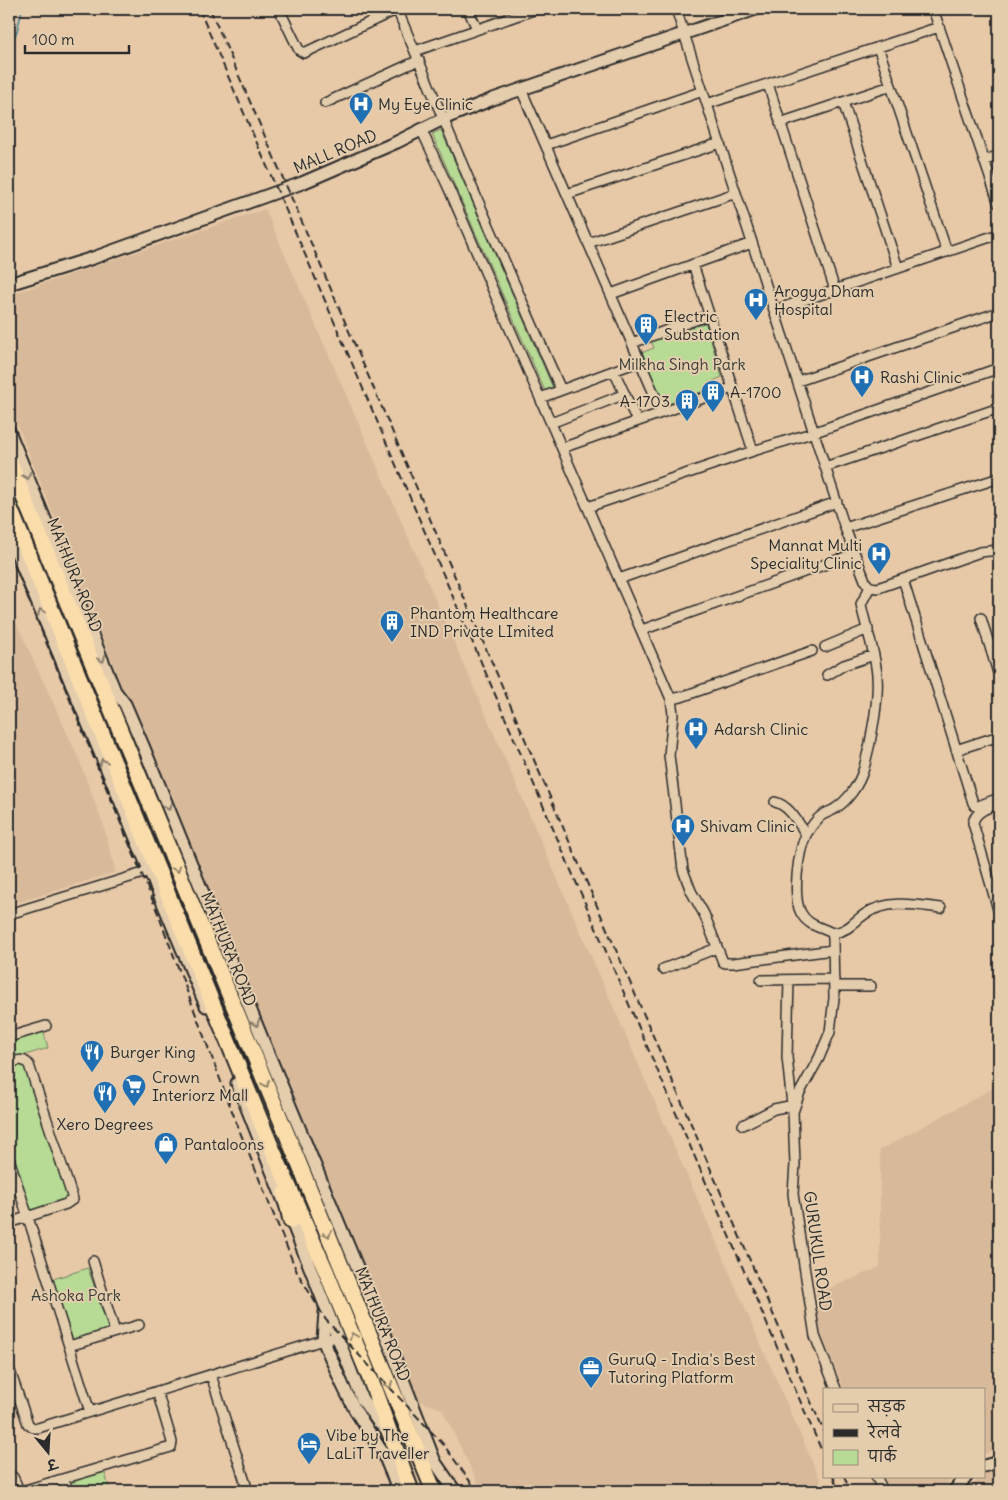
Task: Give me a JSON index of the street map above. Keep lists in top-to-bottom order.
{
  "streets": {
    "highway": ["MATHURA ROAD"],
    "main road": ["MALL ROAD"],
    "street": ["GURUKUL ROAD"]
  },
  "parks": ["Milkha Singh Park", "Ashoka Park"],
  "places": {
    "hospital": [
      "My Eye Clinic",
      "Arogya Dham Hospital",
      "Rashi Clinic",
      "Mannat Multi Speciality Clinic",
      "Adarsh Clinic",
      "Shivam Clinic"
    ],
    "building": [
      "Electric Substation",
      "A-1700",
      "A-1703",
      "Phantom Healthcare IND Private LImited"
    ],
    "restaurant": ["Burger King", "Xero Degrees"],
    "supermarket": ["Crown Interiorz Mall"],
    "shop": ["Pantaloons"],
    "office": ["GuruQ - India's Best Tutoring Platform"],
    "hotel": ["Vibe by The LaLiT Traveller"]
  },
  "legend": ["सड़क", "रेलवे", "पार्क"],
  "scale_bar": "100 m",
  "north": "bottom"
}
